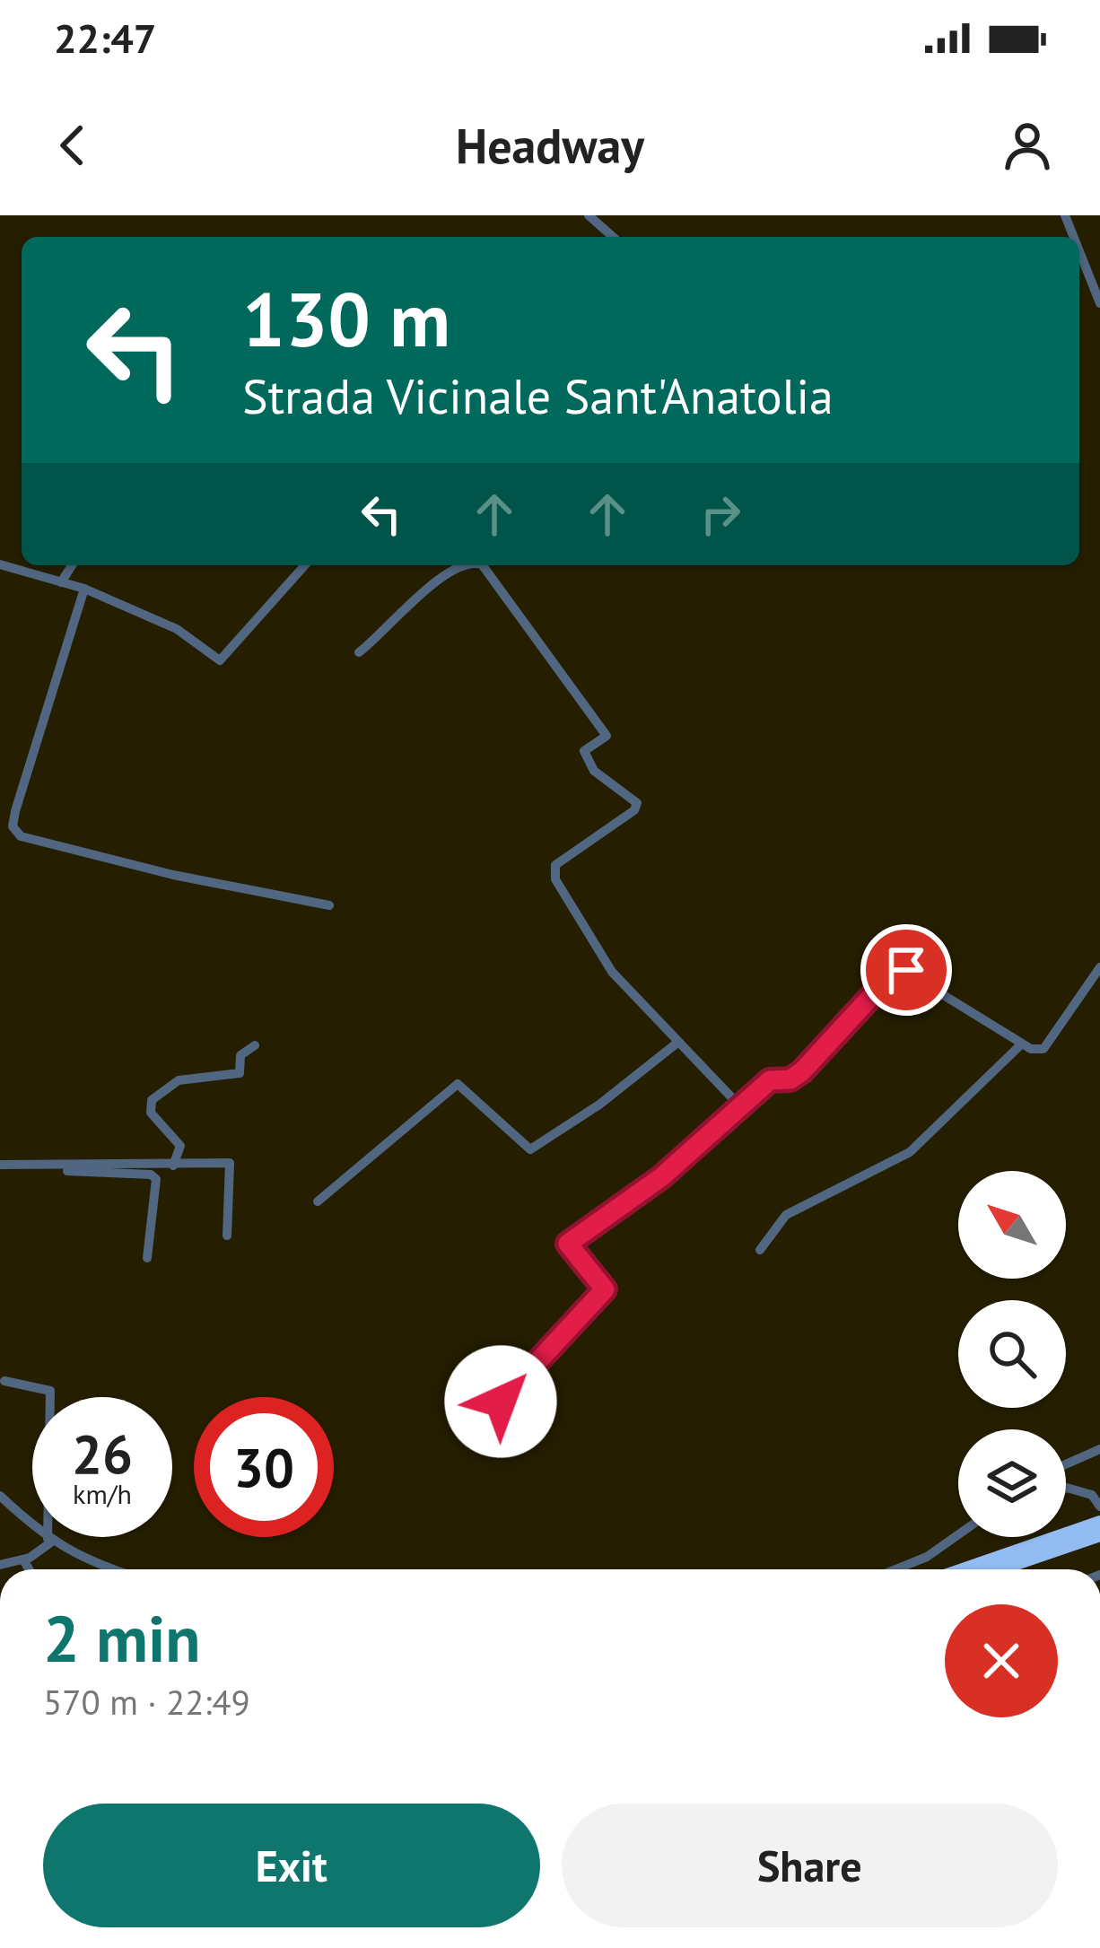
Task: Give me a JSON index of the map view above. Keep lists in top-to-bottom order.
{
  "north": "top left",
  "page": {
    "status": "22:47",
    "header": "Headway",
    "turn": ["130 m", "Strada Vicinale Sant'Anatolia"],
    "speed": "26 km/h",
    "limit": "30",
    "heading": ["2 min", "570 m · 22:49"],
    "buttons": ["Exit", "Share"]
  }
}
